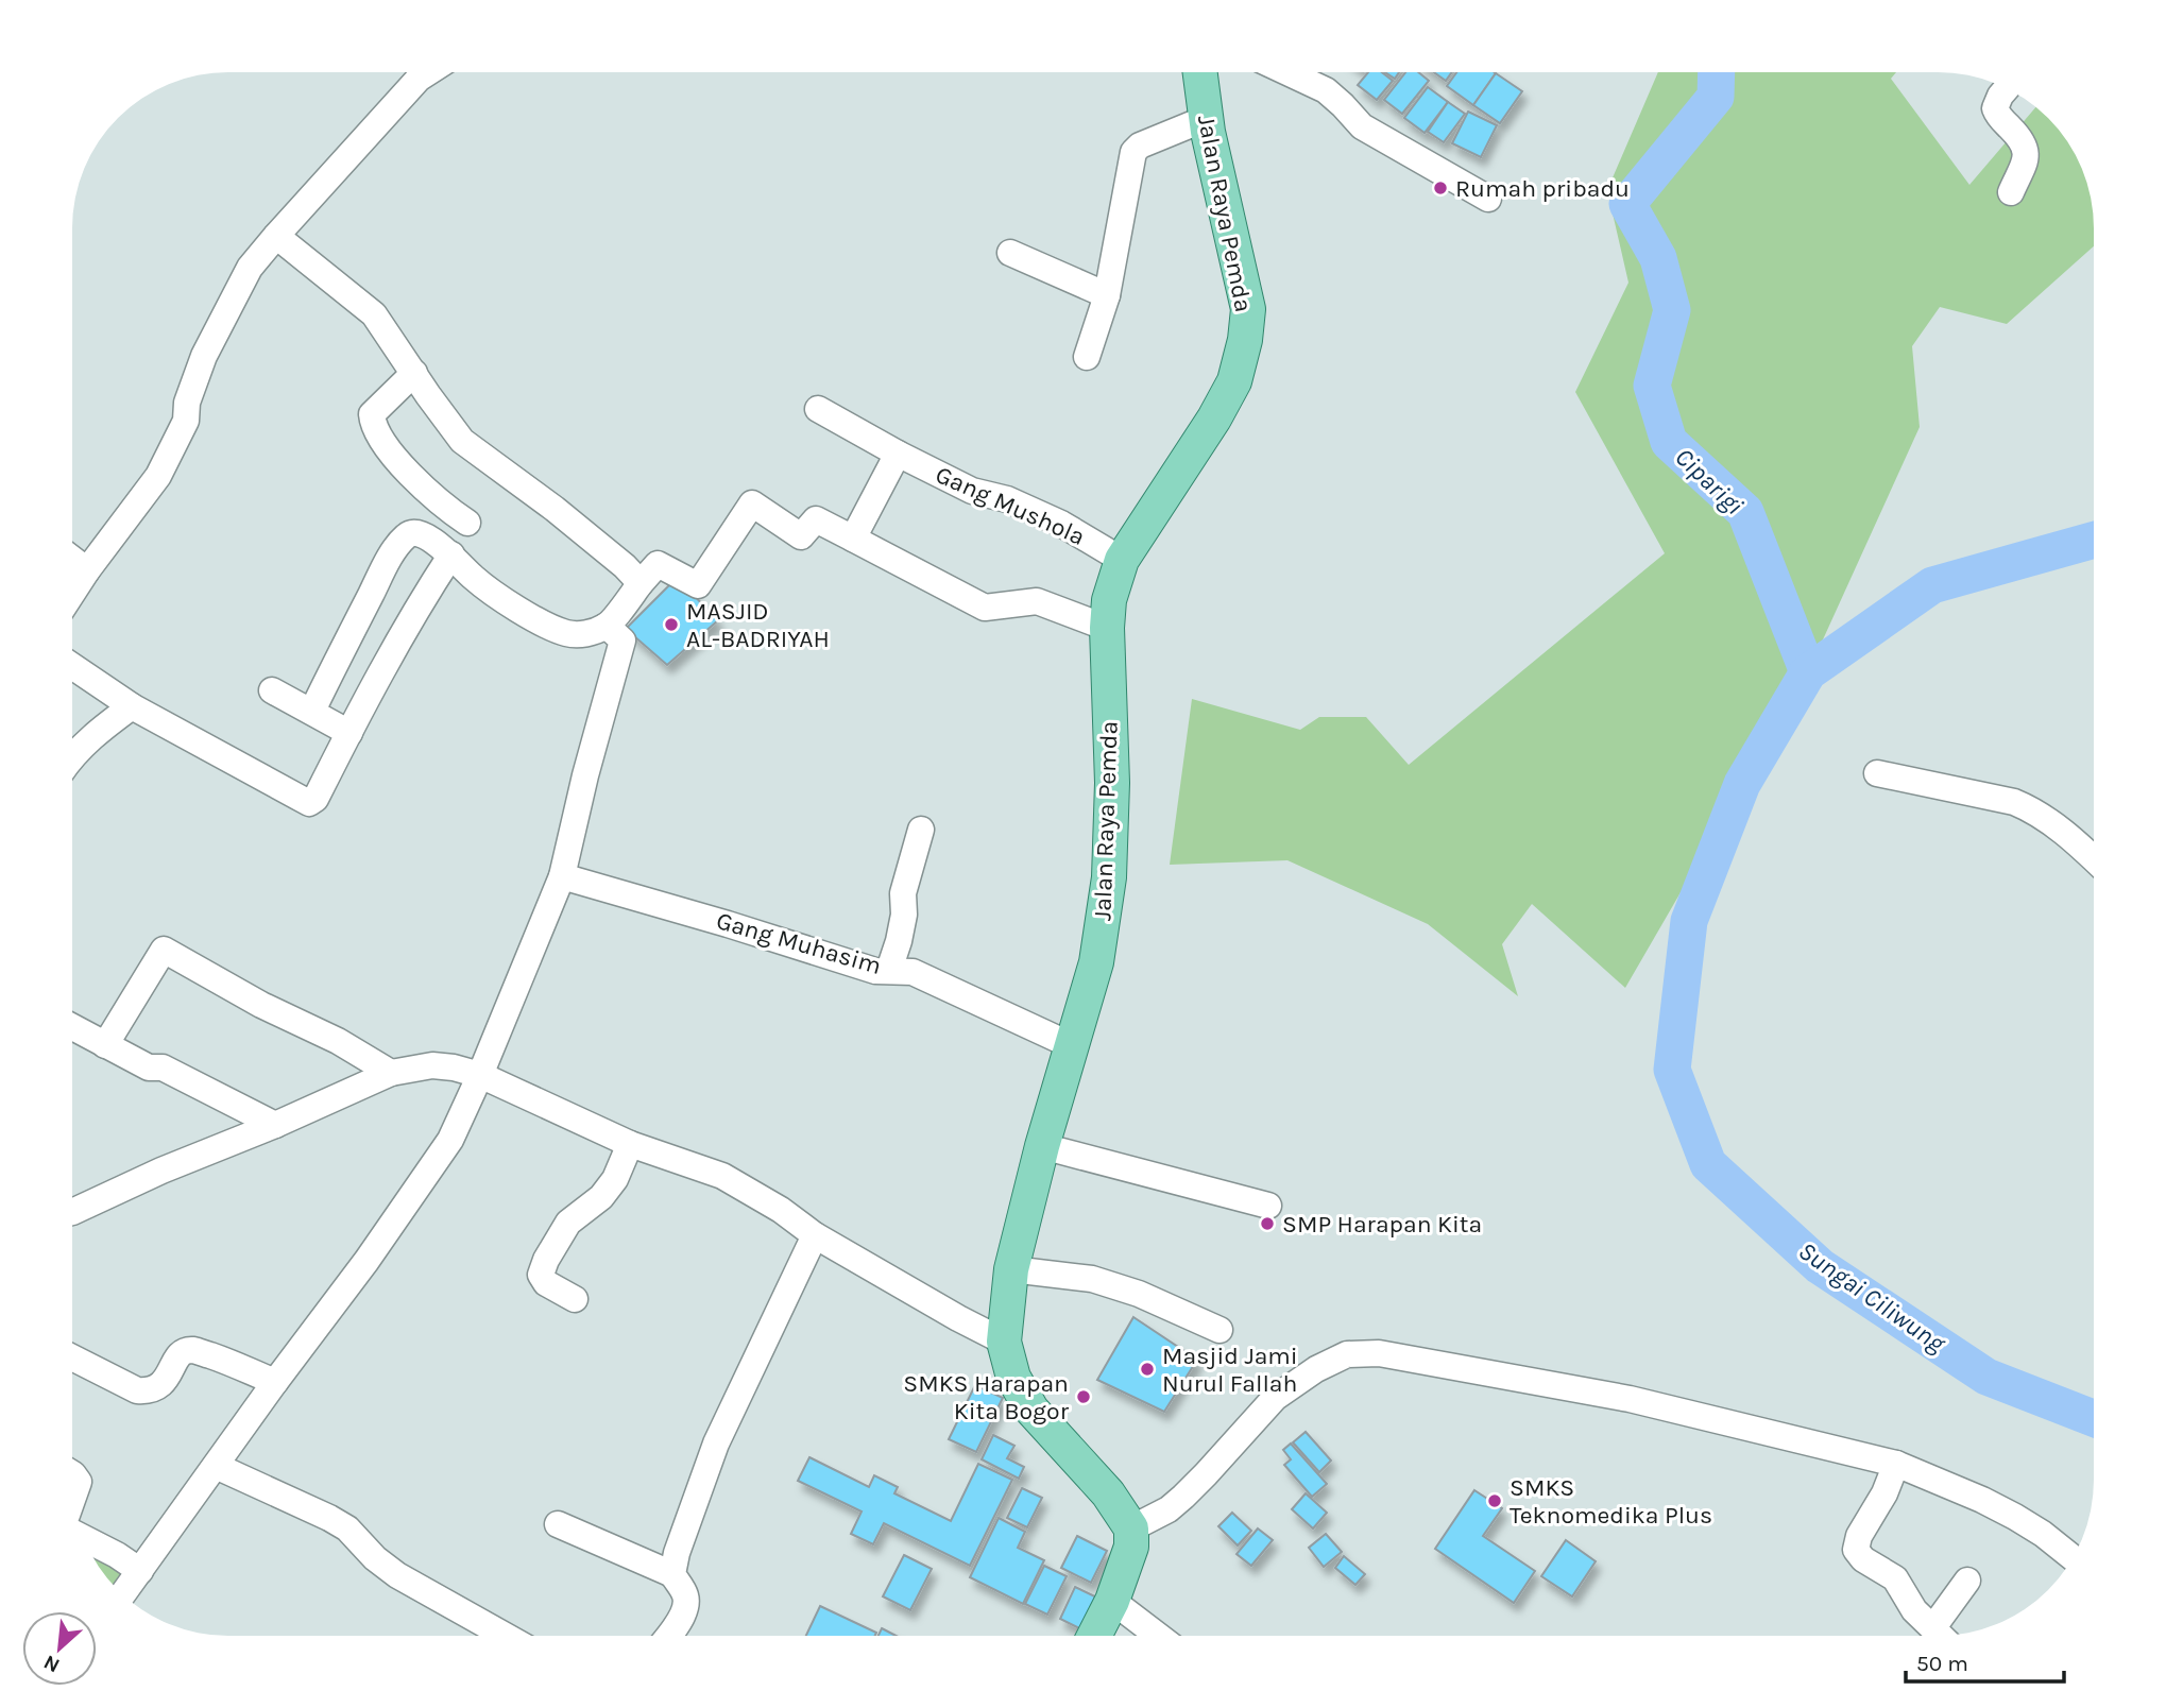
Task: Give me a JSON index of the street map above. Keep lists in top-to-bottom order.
{
  "streets": {
    "main road": ["Jalan Raya Pemda"],
    "street": ["Gang Mushola", "Gang Muhasim"]
  },
  "crossings": [
    ["Jalan Raya Pemda", "Gang Mushola"],
    ["Jalan Raya Pemda", "Gang Muhasim"]
  ],
  "water": ["Ciparigi", "Sungai Ciliwung"],
  "places": [
    "Rumah pribadu",
    "MASJID AL-BADRIYAH",
    "SMP Harapan Kita",
    "Masjid Jami Nurul Fallah",
    "SMKS Harapan Kita Bogor",
    "SMKS Teknomedika Plus"
  ],
  "scale_bar": "50 m",
  "north": "bottom left"
}
